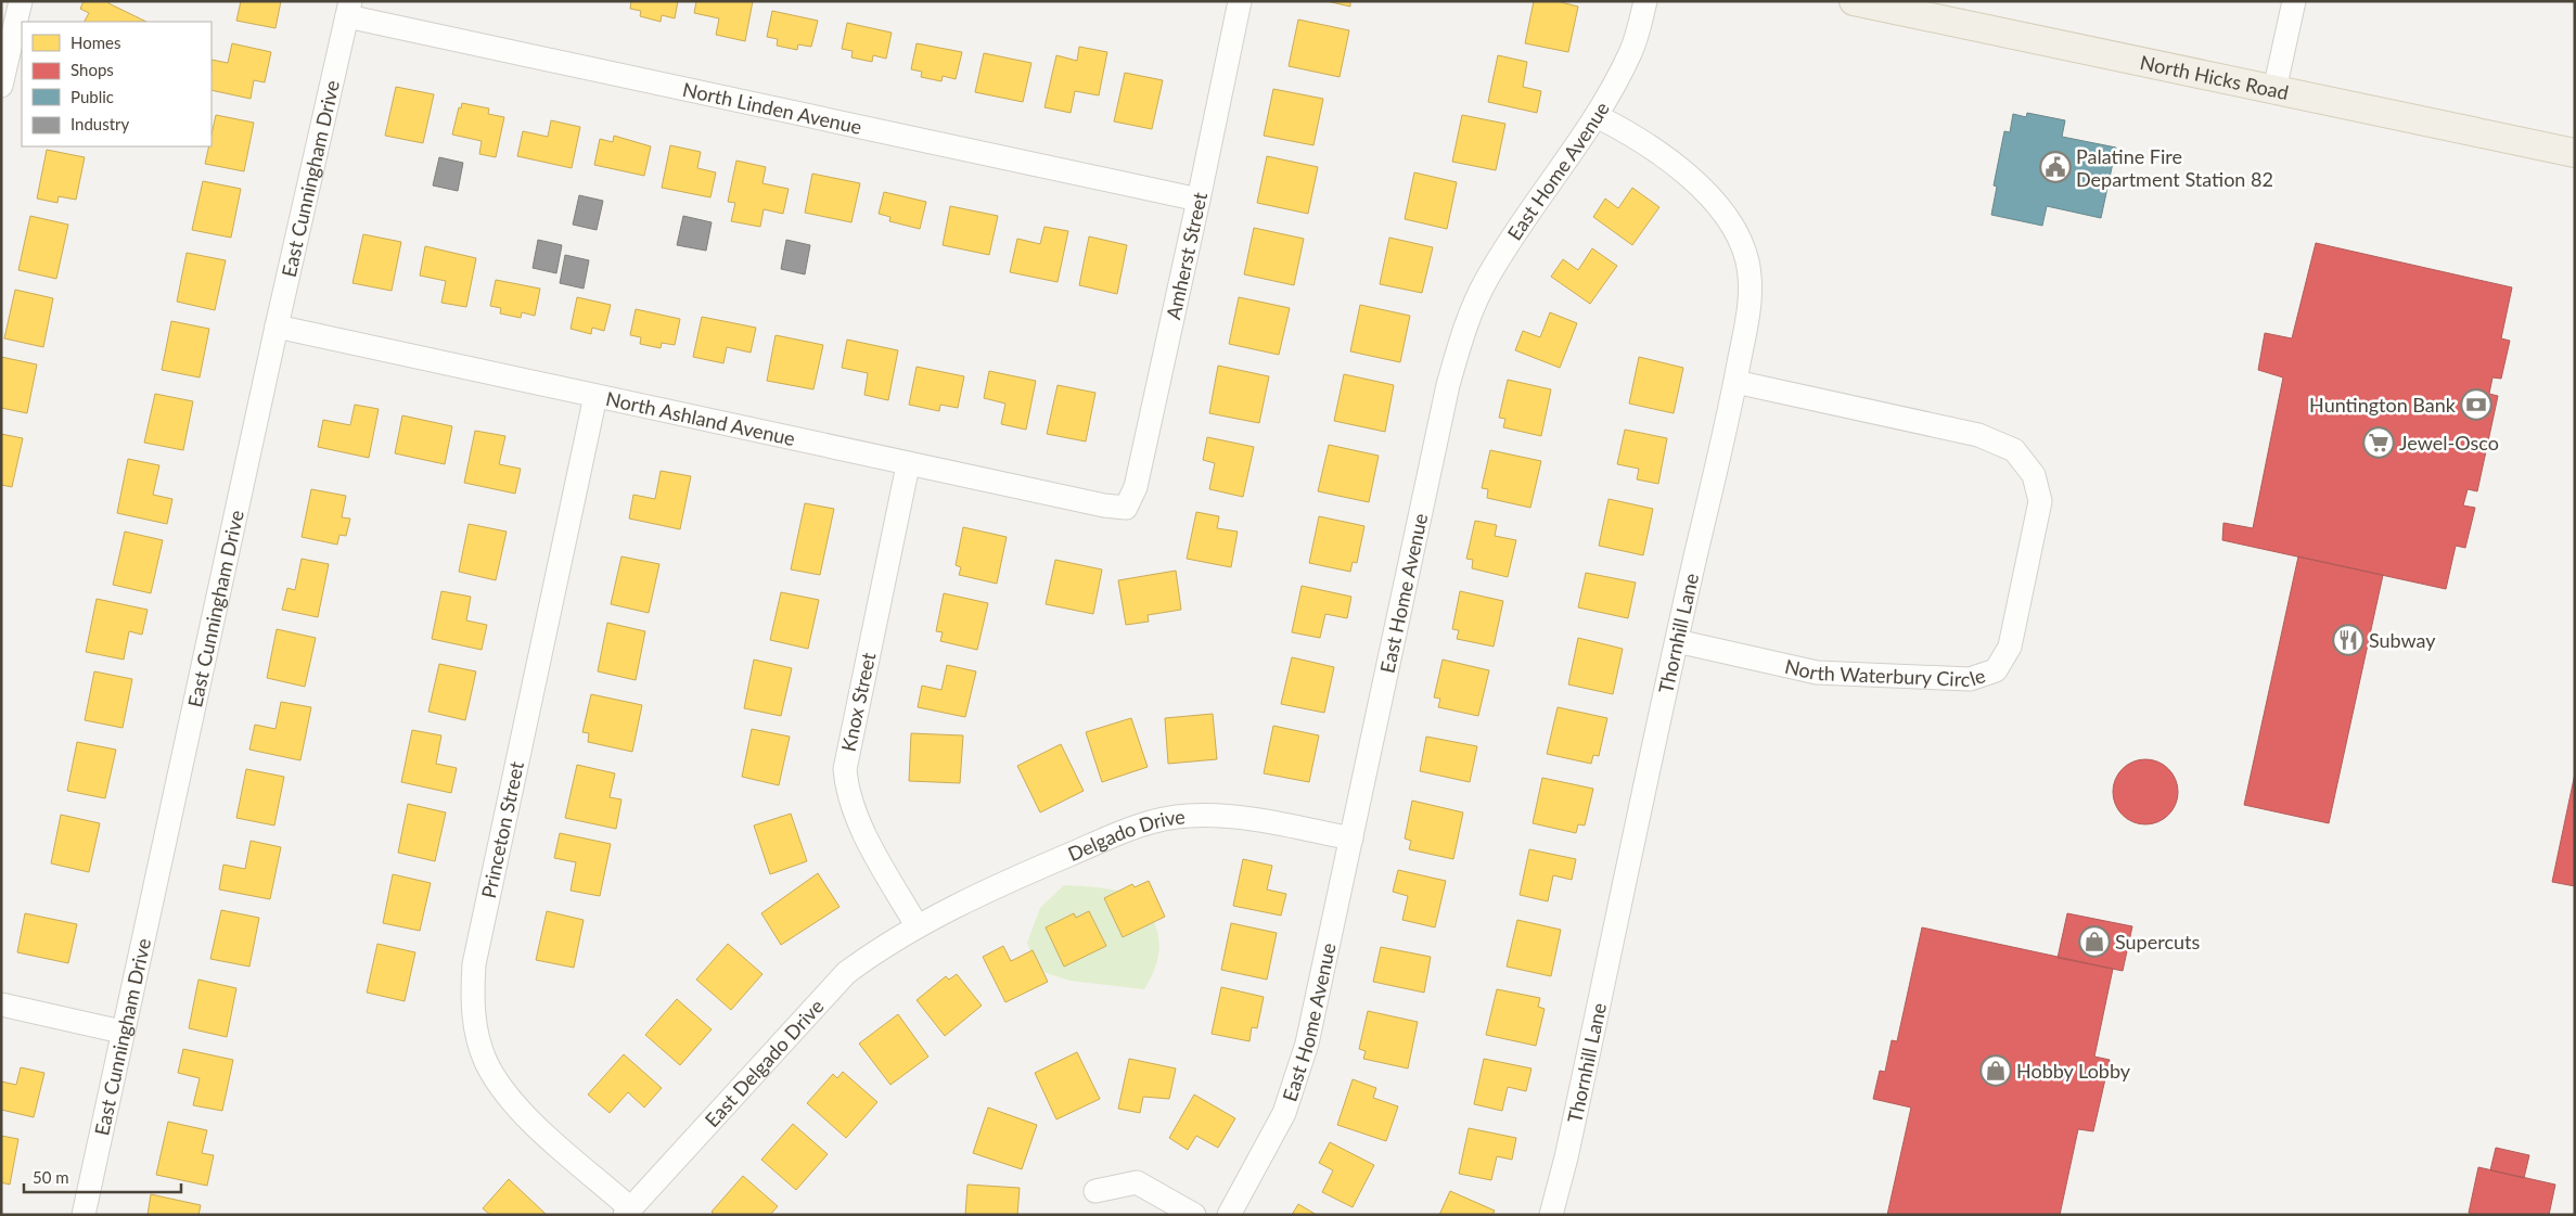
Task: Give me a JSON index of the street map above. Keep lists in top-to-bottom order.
{
  "streets": {
    "main road": ["North Hicks Road"],
    "street": [
      "North Linden Avenue",
      "East Home Avenue",
      "East Cunningham Drive",
      "Amherst Street",
      "North Ashland Avenue",
      "Thornhill Lane",
      "North Waterbury Circle",
      "Knox Street",
      "Princeton Street",
      "Delgado Drive",
      "East Delgado Drive"
    ]
  },
  "crossings": [
    ["North Linden Avenue", "East Cunningham Drive"],
    ["North Linden Avenue", "Amherst Street"],
    ["East Home Avenue", "Thornhill Lane"],
    ["East Home Avenue", "Delgado Drive"],
    ["East Cunningham Drive", "North Ashland Avenue"],
    ["Amherst Street", "North Ashland Avenue"],
    ["North Ashland Avenue", "Knox Street"],
    ["North Ashland Avenue", "Princeton Street"],
    ["Thornhill Lane", "North Waterbury Circle"],
    ["Knox Street", "Delgado Drive"],
    ["Knox Street", "East Delgado Drive"],
    ["Princeton Street", "East Delgado Drive"],
    ["Delgado Drive", "East Delgado Drive"]
  ],
  "places": {
    "public building": ["Palatine Fire Department Station 82"],
    "bank": ["Huntington Bank"],
    "supermarket": ["Jewel-Osco"],
    "restaurant": ["Subway"],
    "shop": ["Supercuts", "Hobby Lobby"]
  },
  "legend": [
    "Homes",
    "Shops",
    "Public",
    "Industry"
  ],
  "scale_bar": "50 m"
}
